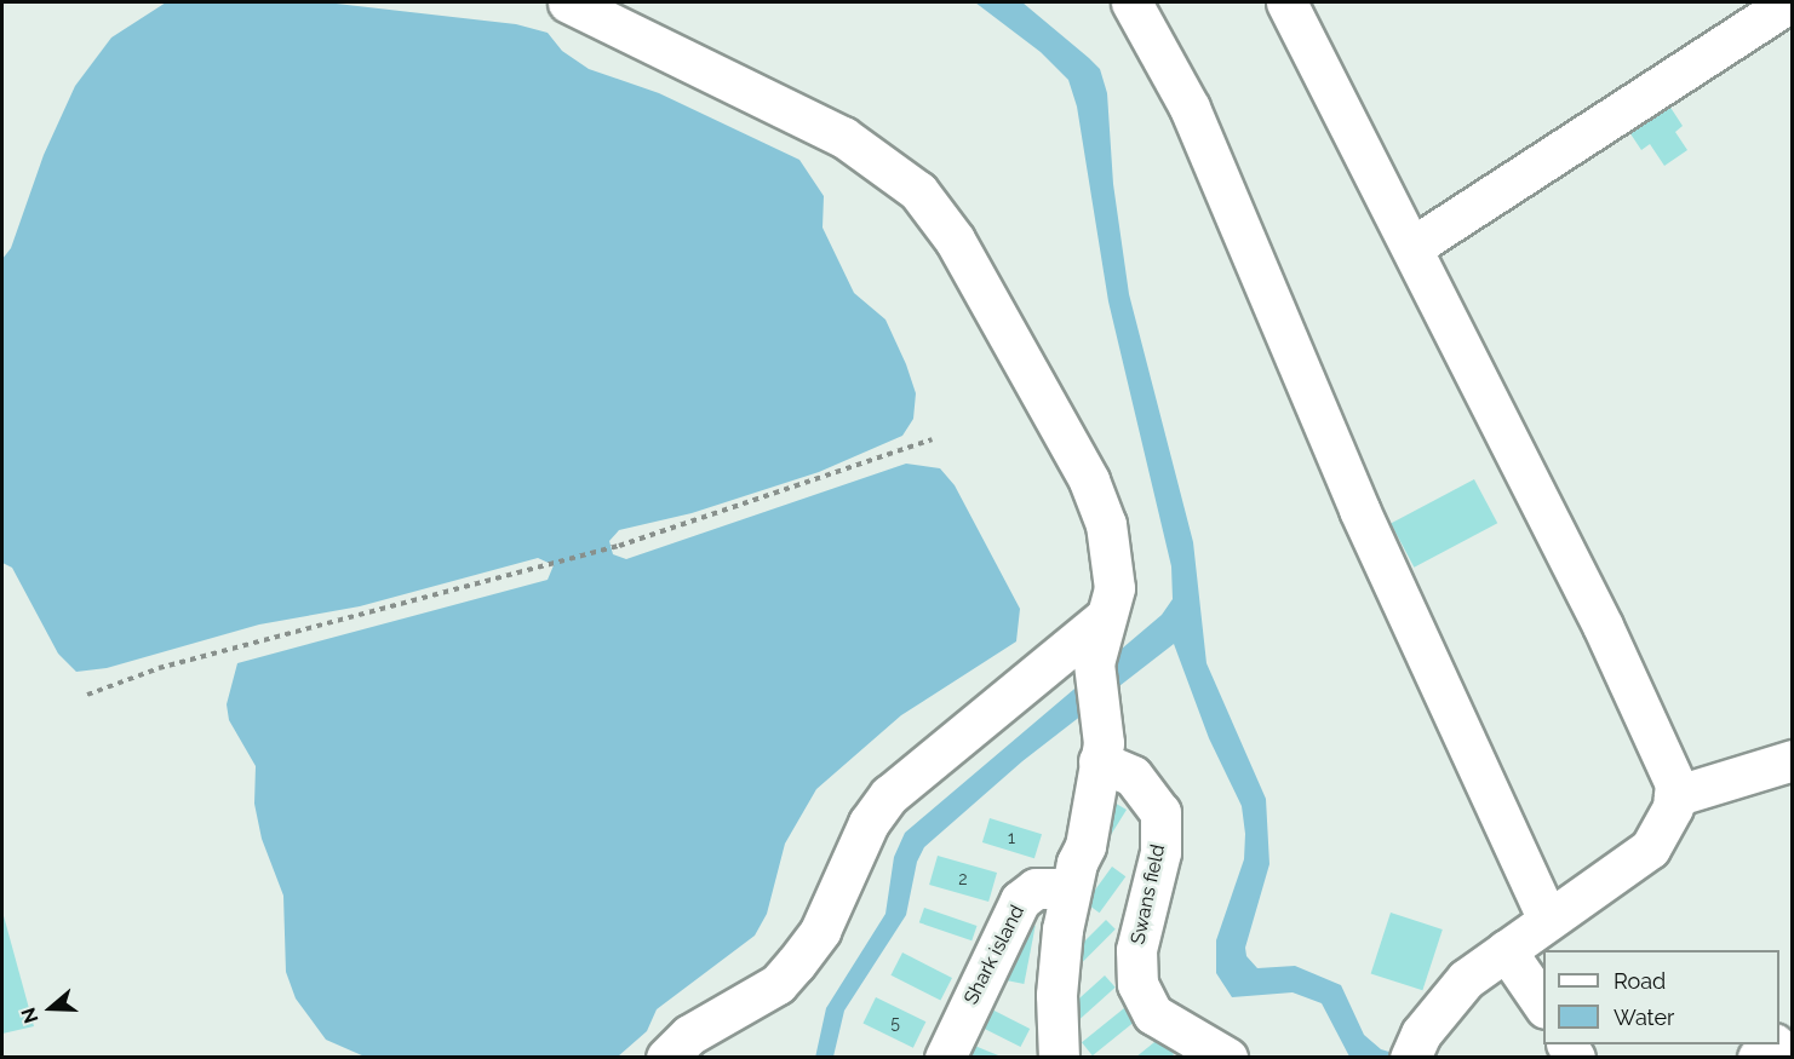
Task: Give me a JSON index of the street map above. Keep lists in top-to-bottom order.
{
  "streets": {
    "street": ["Swans field", "Shark island"]
  },
  "house_numbers": ["1", "2", "5"],
  "legend": ["Road", "Water"],
  "north": "left"
}
